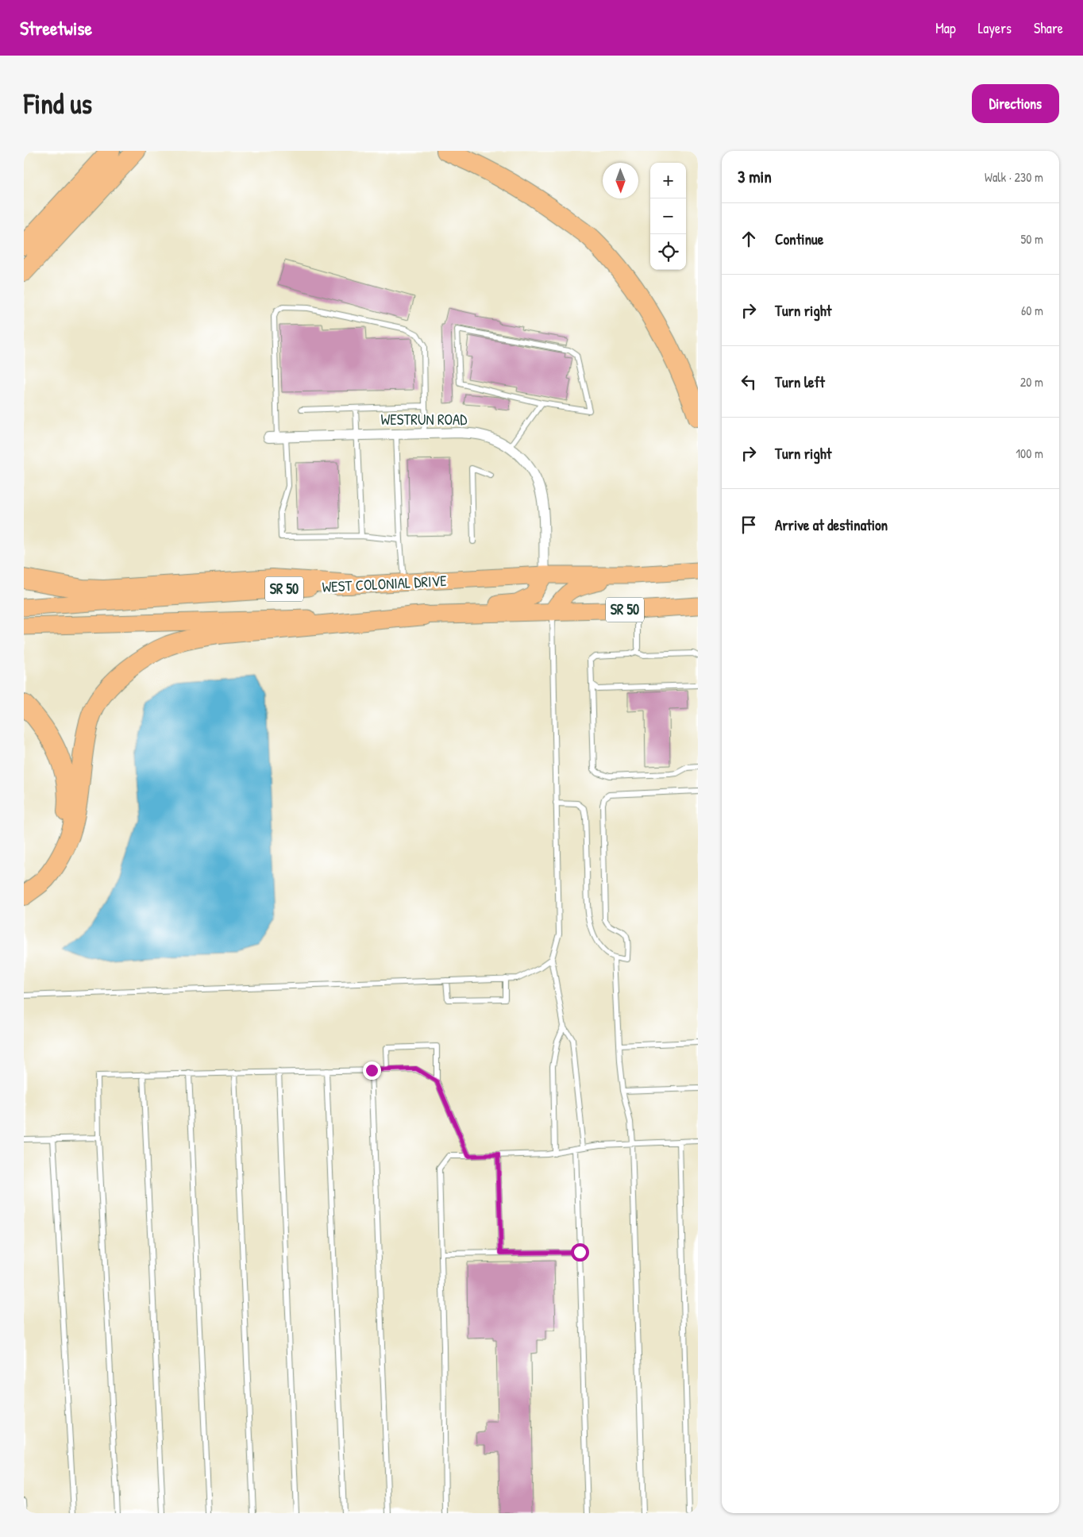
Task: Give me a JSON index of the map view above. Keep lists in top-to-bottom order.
{
  "streets": {
    "highway": ["WEST COLONIAL DRIVE", "SR 50"],
    "street": ["WESTRUN ROAD"]
  },
  "crossings": [
    ["WESTRUN ROAD", "WEST COLONIAL DRIVE"]
  ],
  "north": "bottom",
  "page": {
    "header": "Streetwise",
    "nav": ["Map", "Layers", "Share"],
    "buttons": "Directions",
    "title": "Find us",
    "heading": ["3 min", "Walk · 230 m"],
    "map_buttons": ["+", "−"],
    "list": [
      ["Continue", "50 m"],
      ["Turn right", "60 m"],
      ["Turn left", "20 m"],
      ["Turn right", "100 m"],
      "Arrive at destination"
    ]
  }
}
